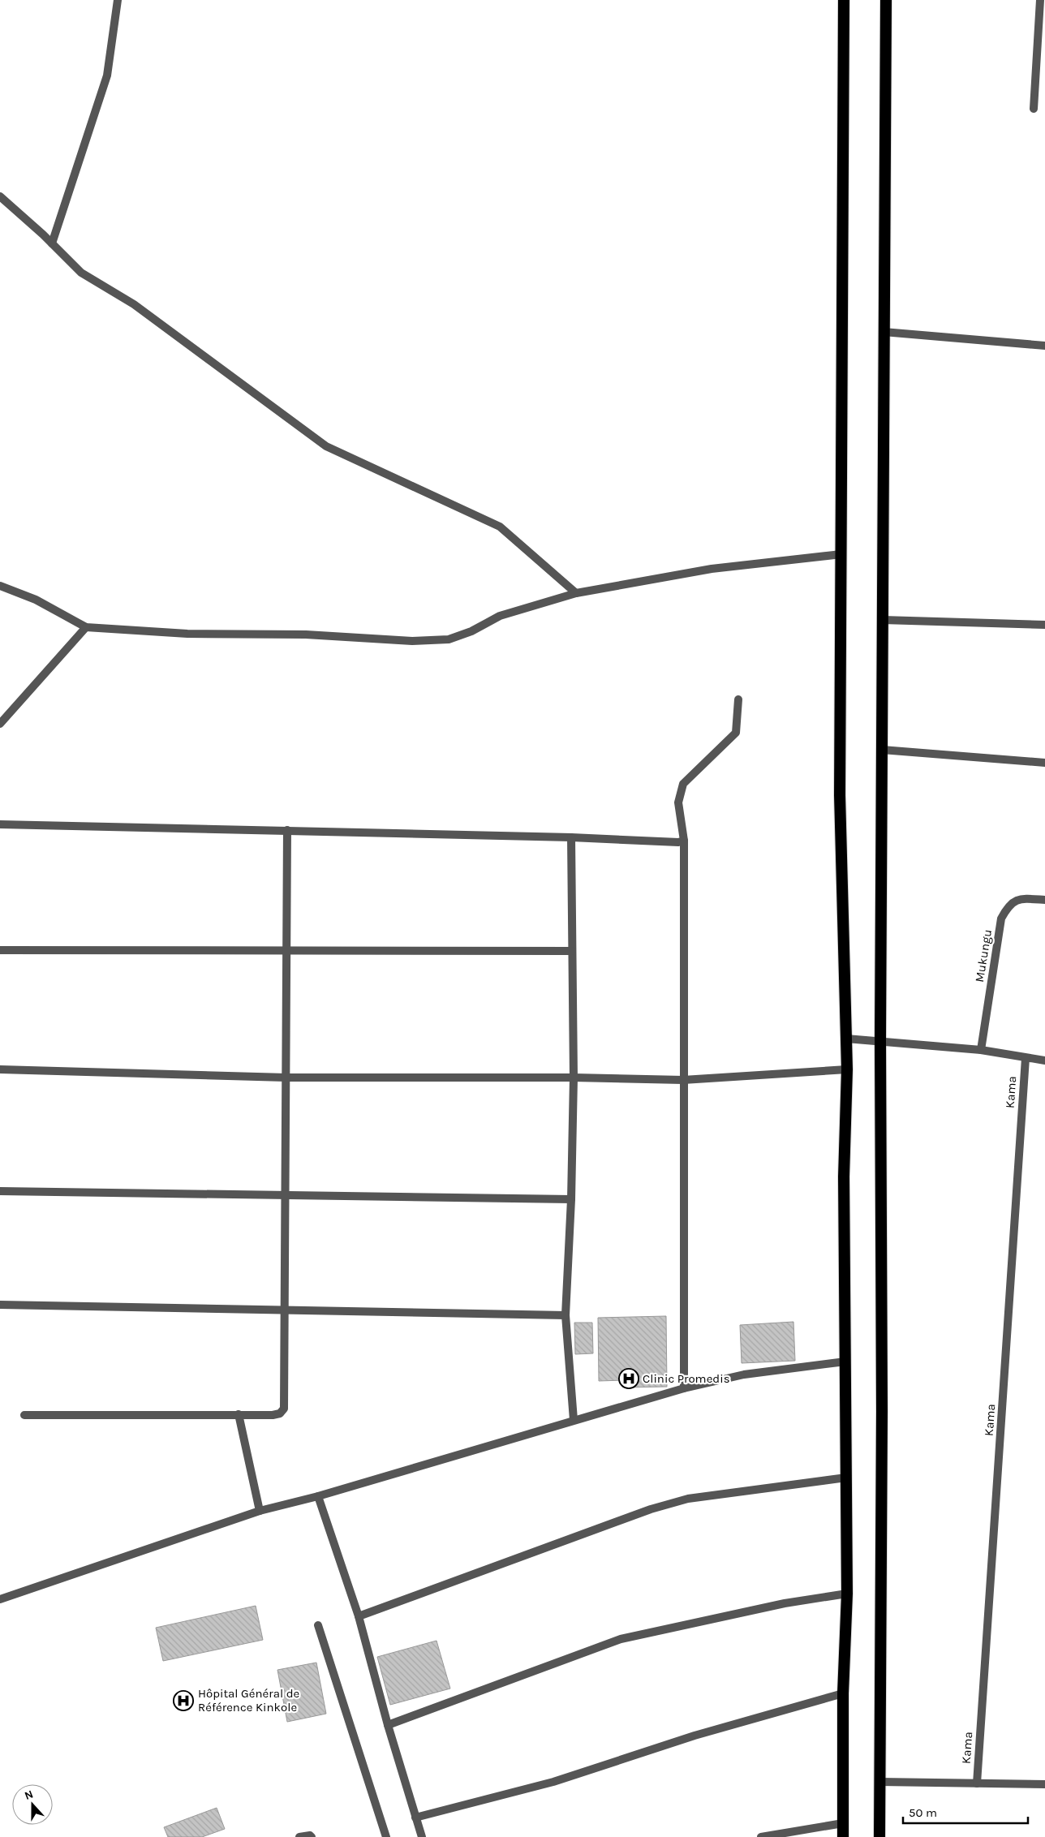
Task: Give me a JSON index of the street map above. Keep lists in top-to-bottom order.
{
  "streets": {
    "street": ["Mukungu", "Kama"]
  },
  "places": {
    "hospital": ["Clinic Promedis", "Hôpital Général de Référence Kinkole"]
  },
  "scale_bar": "50 m",
  "north": "top"
}
